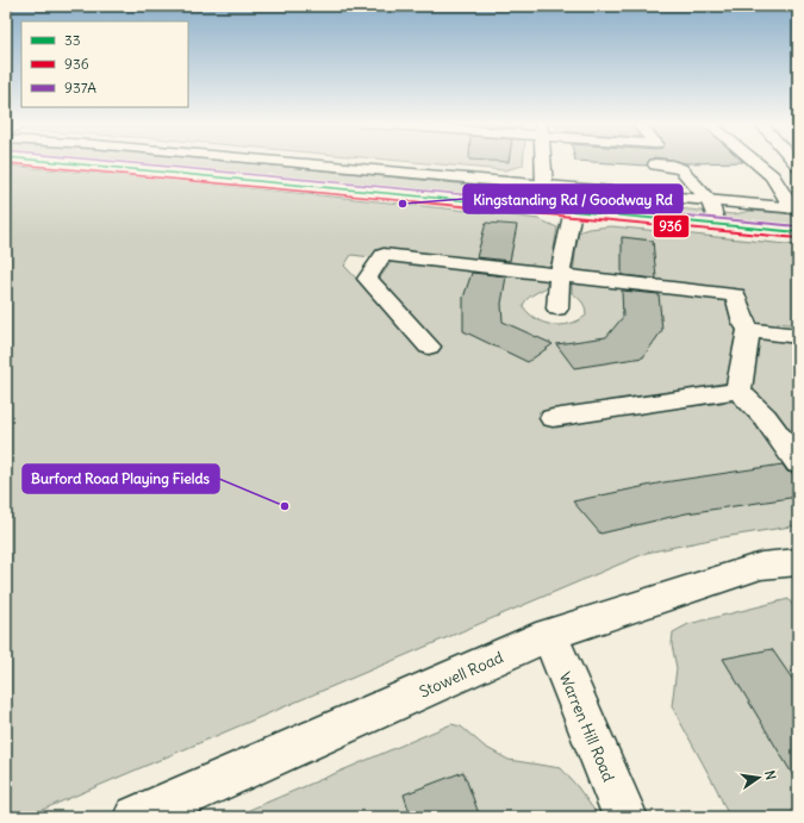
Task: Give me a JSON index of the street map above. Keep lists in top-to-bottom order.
{
  "streets": {
    "main road": ["Stowell Road", "Warren Hill Road"]
  },
  "crossings": [
    ["Stowell Road", "Warren Hill Road"]
  ],
  "places": ["Kingstanding Rd / Goodway Rd", "Burford Road Playing Fields"],
  "lines": ["transit line 33", "transit line 937A", "transit line 936"],
  "legend": ["33", "936", "937A"],
  "north": "right"
}
